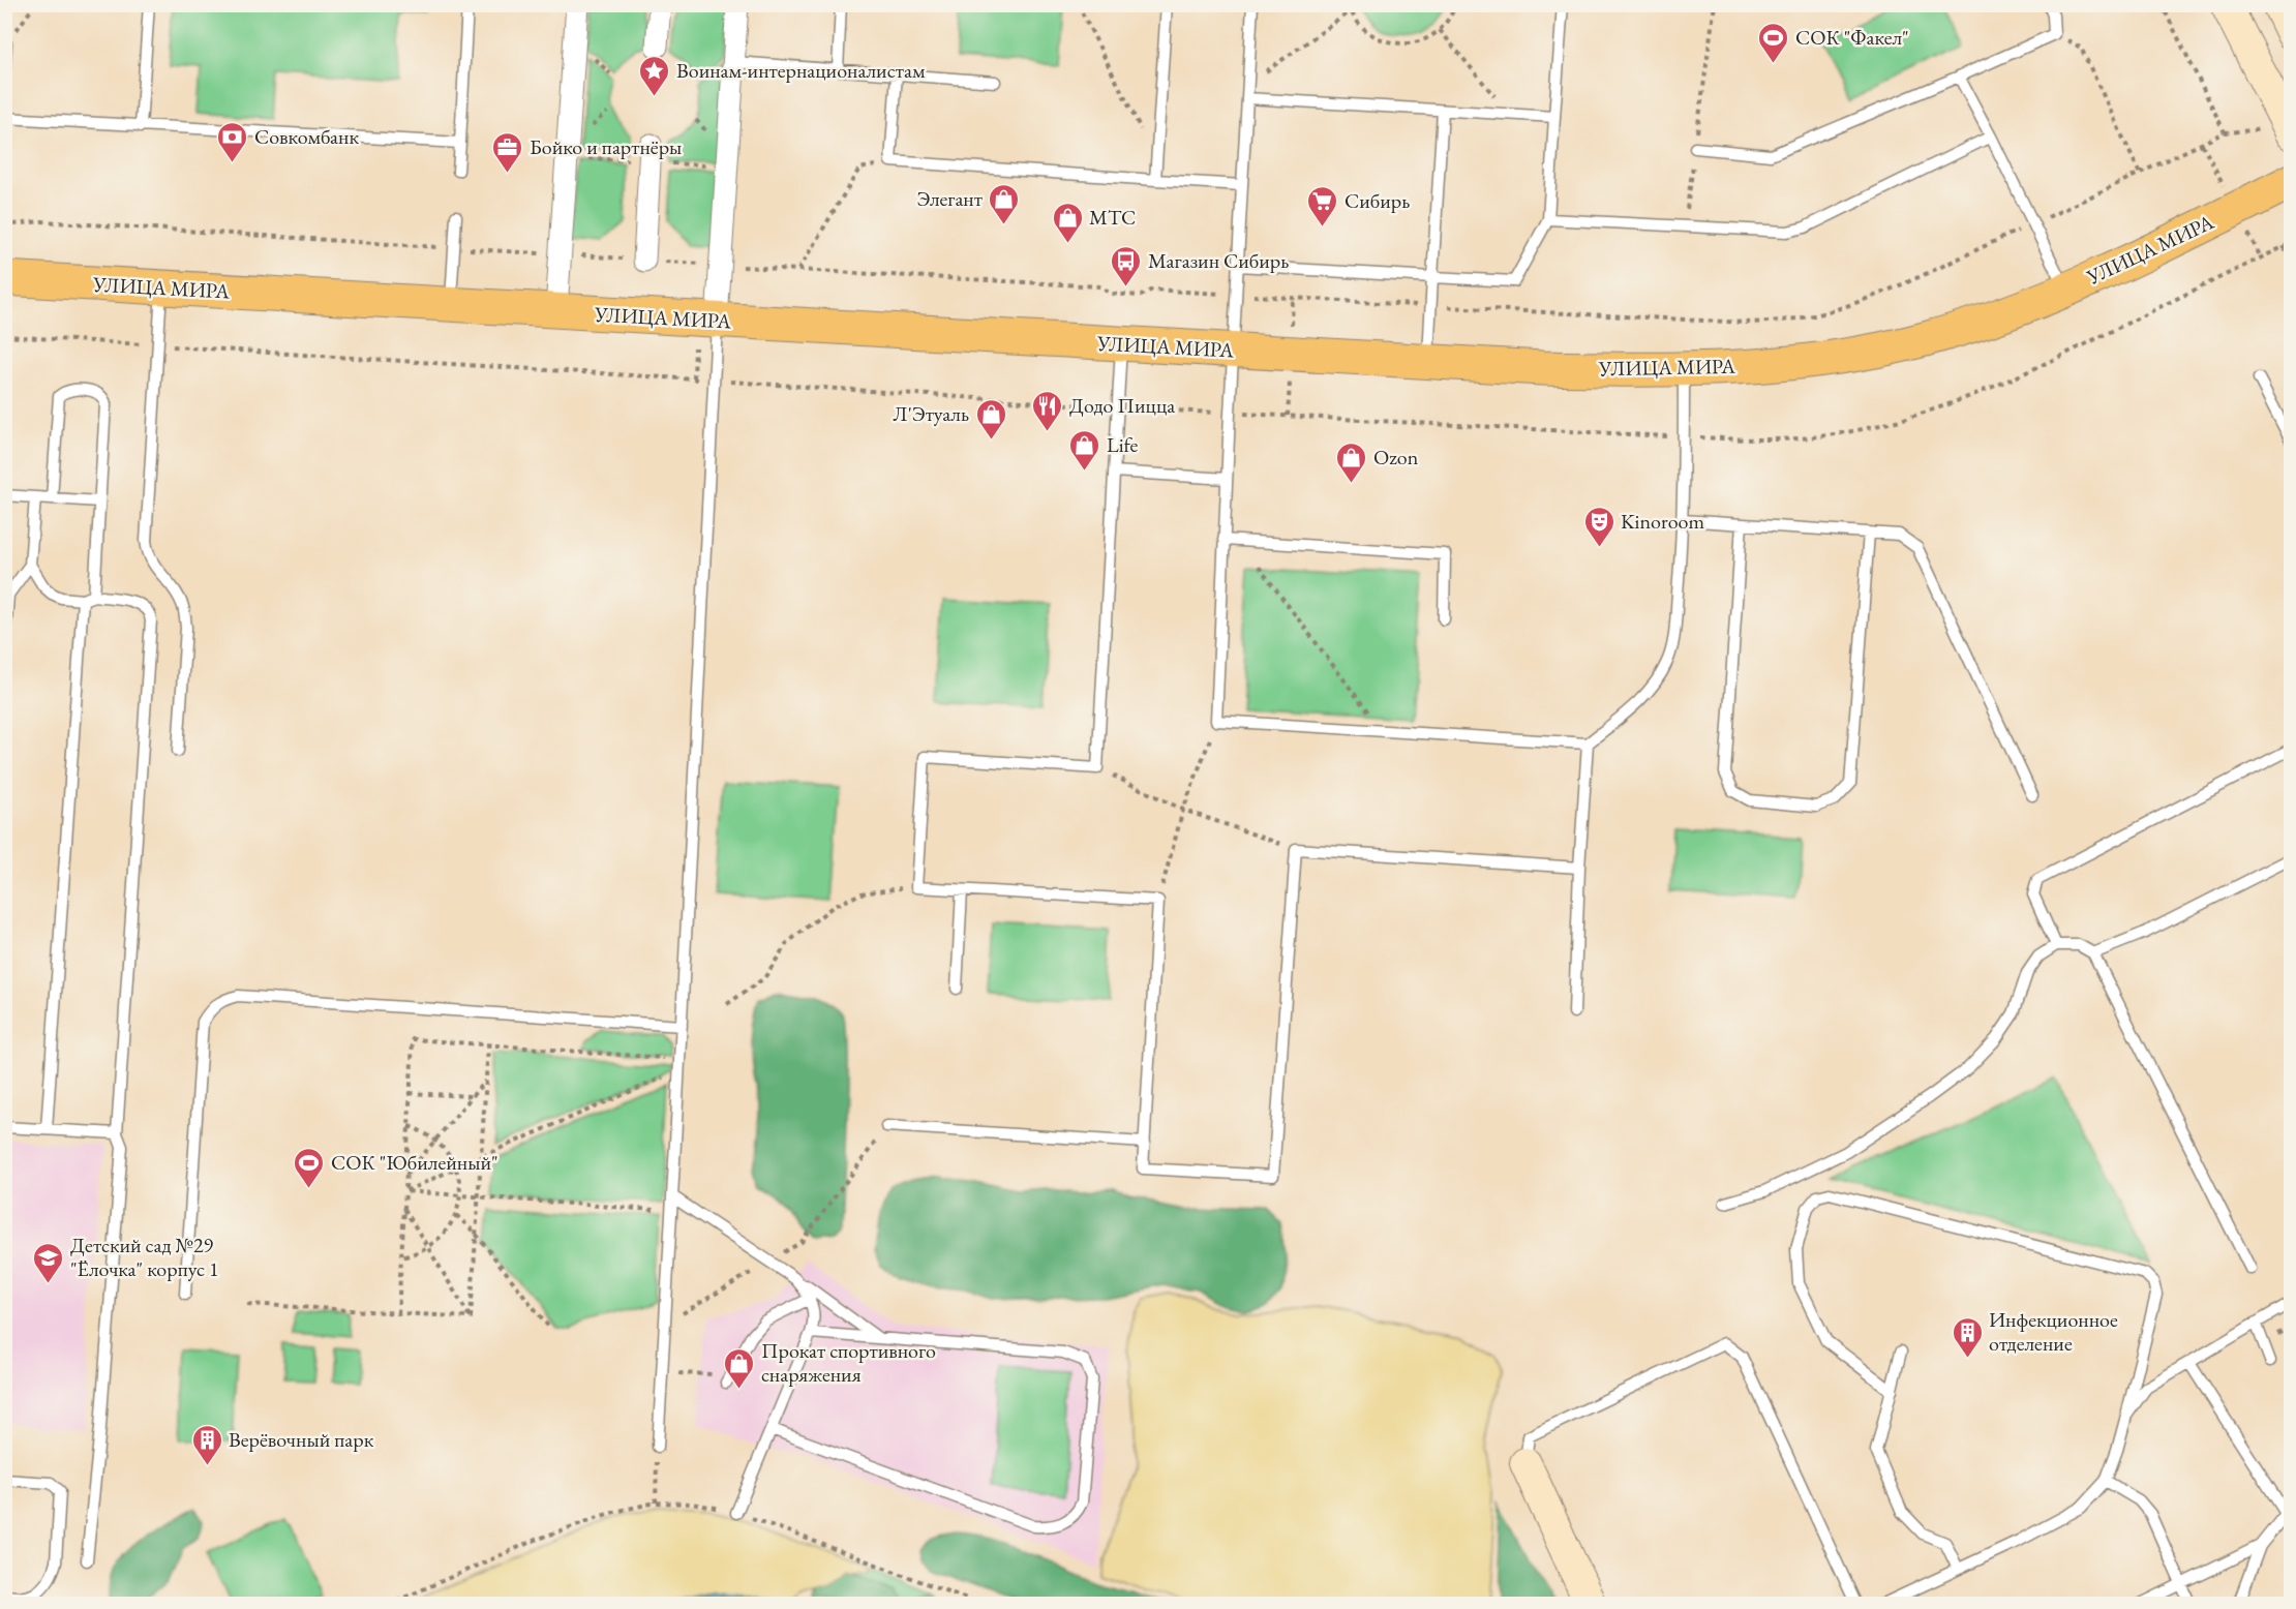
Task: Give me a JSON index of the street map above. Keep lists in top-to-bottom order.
{
  "streets": {
    "main road": ["УЛИЦА МИРА"]
  },
  "places": {
    "sports": ["СОК \"Факел\"", "СОК \"Юбилейный\""],
    "place": ["Воинам-интернационалистам"],
    "bank": ["Совкомбанк"],
    "office": ["Бойко и партнёры"],
    "shop": [
      "Элегант",
      "МТС",
      "Л'Этуаль",
      "Life",
      "Ozon",
      "Прокат спортивного снаряжения"
    ],
    "supermarket": ["Сибирь"],
    "bus stop": ["Магазин Сибирь"],
    "restaurant": ["Додо Пицца"],
    "theatre": ["Kinoroom"],
    "school or university": ["Детский сад №29 \"Ёлочка\" корпус 1"],
    "building": ["Инфекционное отделение", "Верёвочный парк"]
  }
}
